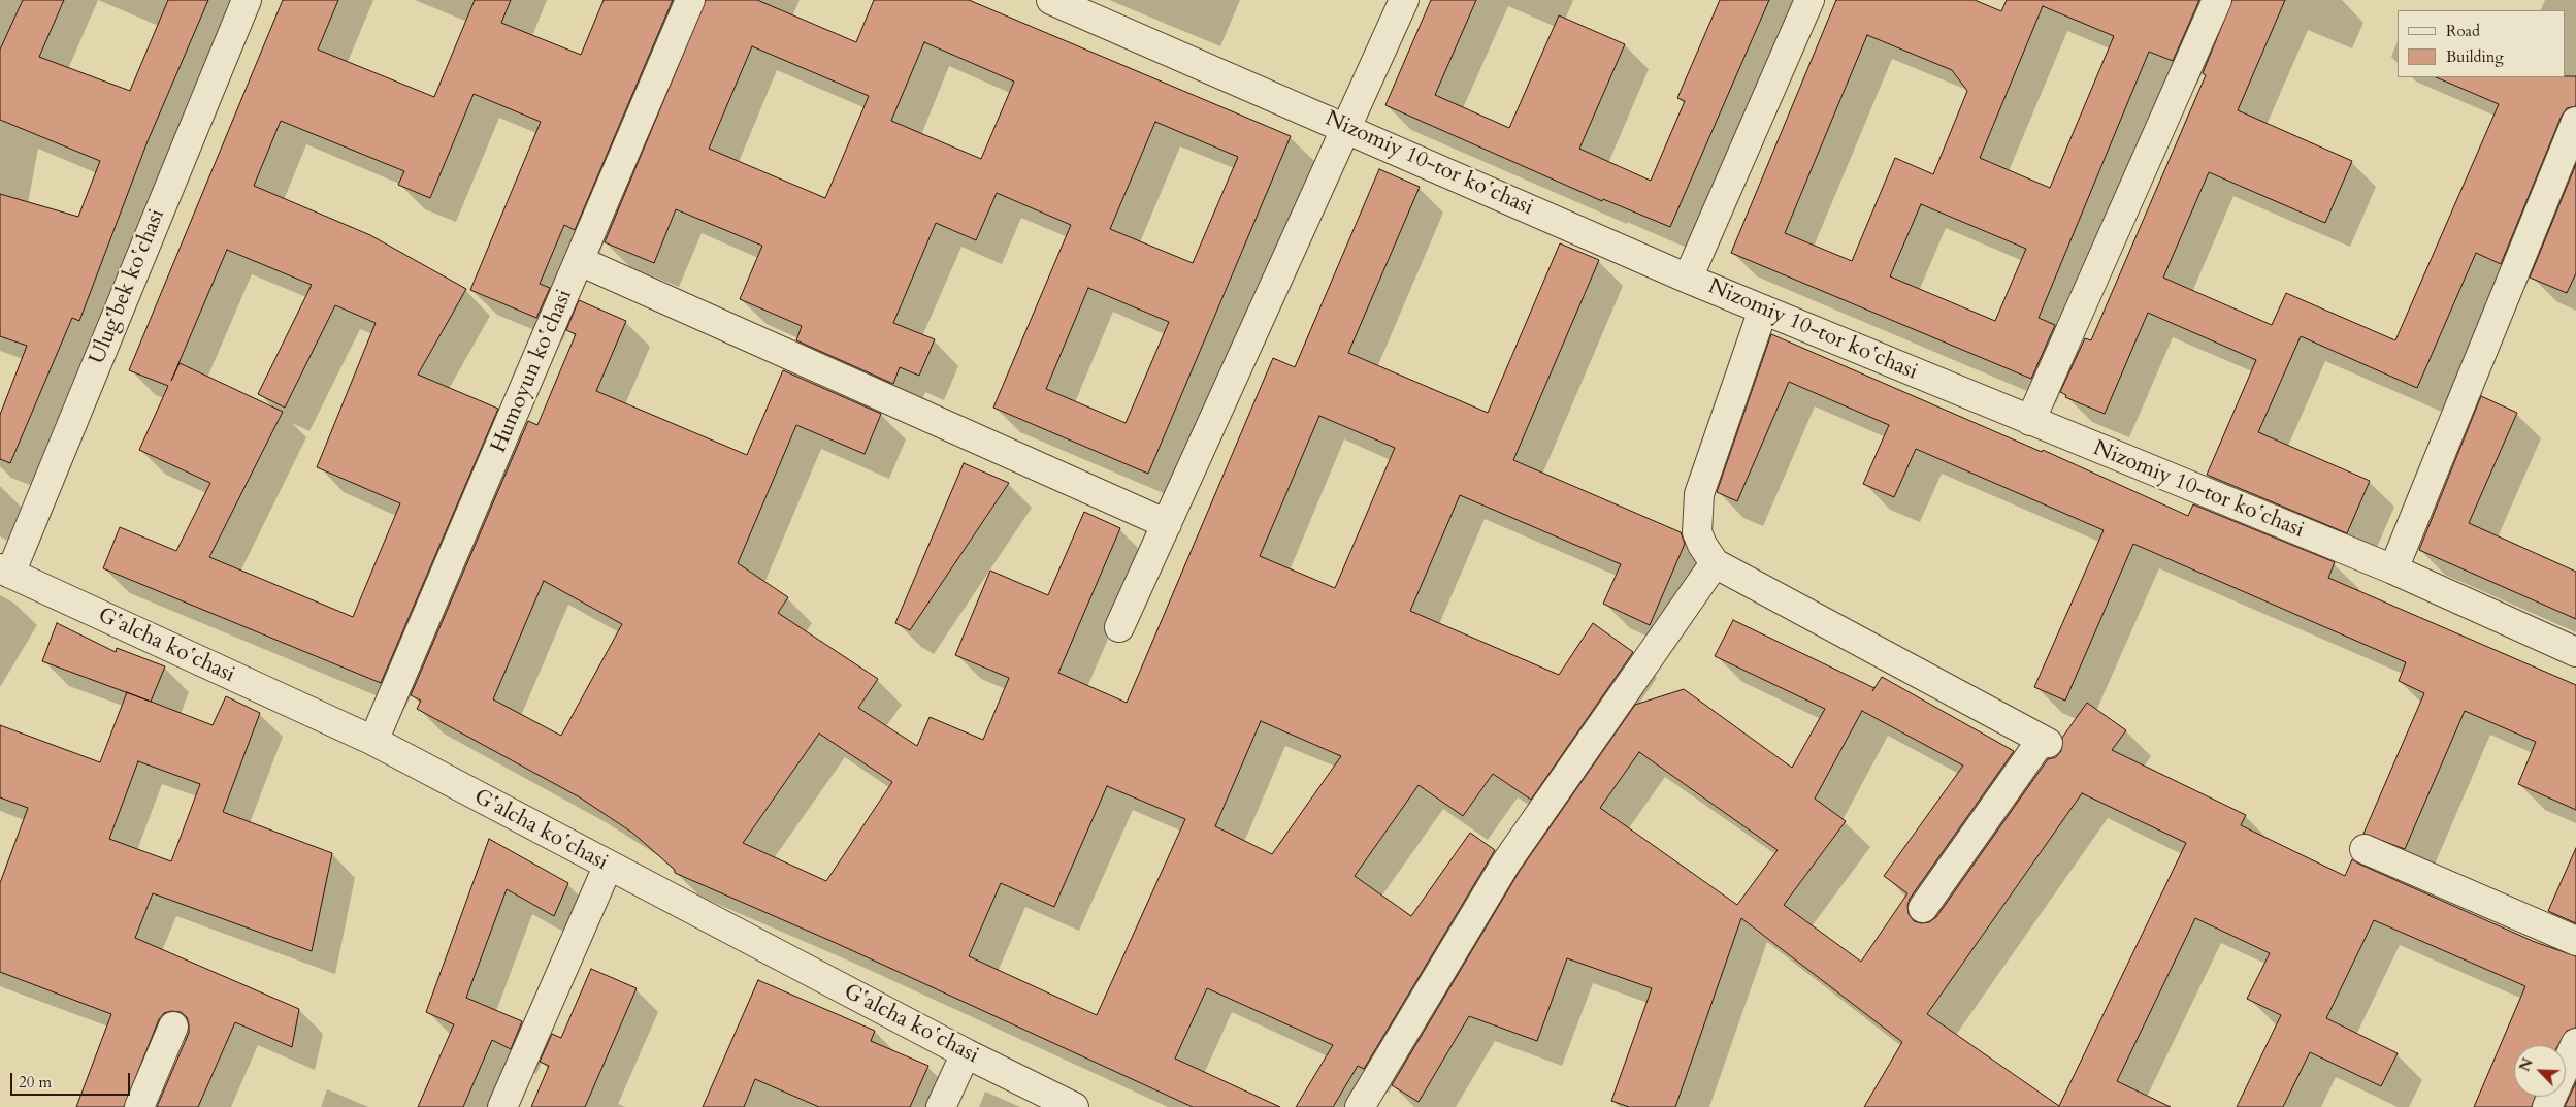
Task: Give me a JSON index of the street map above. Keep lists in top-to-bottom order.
{
  "streets": {
    "street": [
      "Nizomiy 10-tor koʻchasi",
      "Ulugʻbek koʻchasi",
      "Humoyun koʻchasi",
      "Gʻalcha koʻchasi"
    ]
  },
  "crossings": [
    ["Ulugʻbek koʻchasi", "Gʻalcha koʻchasi"],
    ["Humoyun koʻchasi", "Gʻalcha koʻchasi"]
  ],
  "legend": ["Road", "Building"],
  "scale_bar": "20 m",
  "north": "top left"
}
